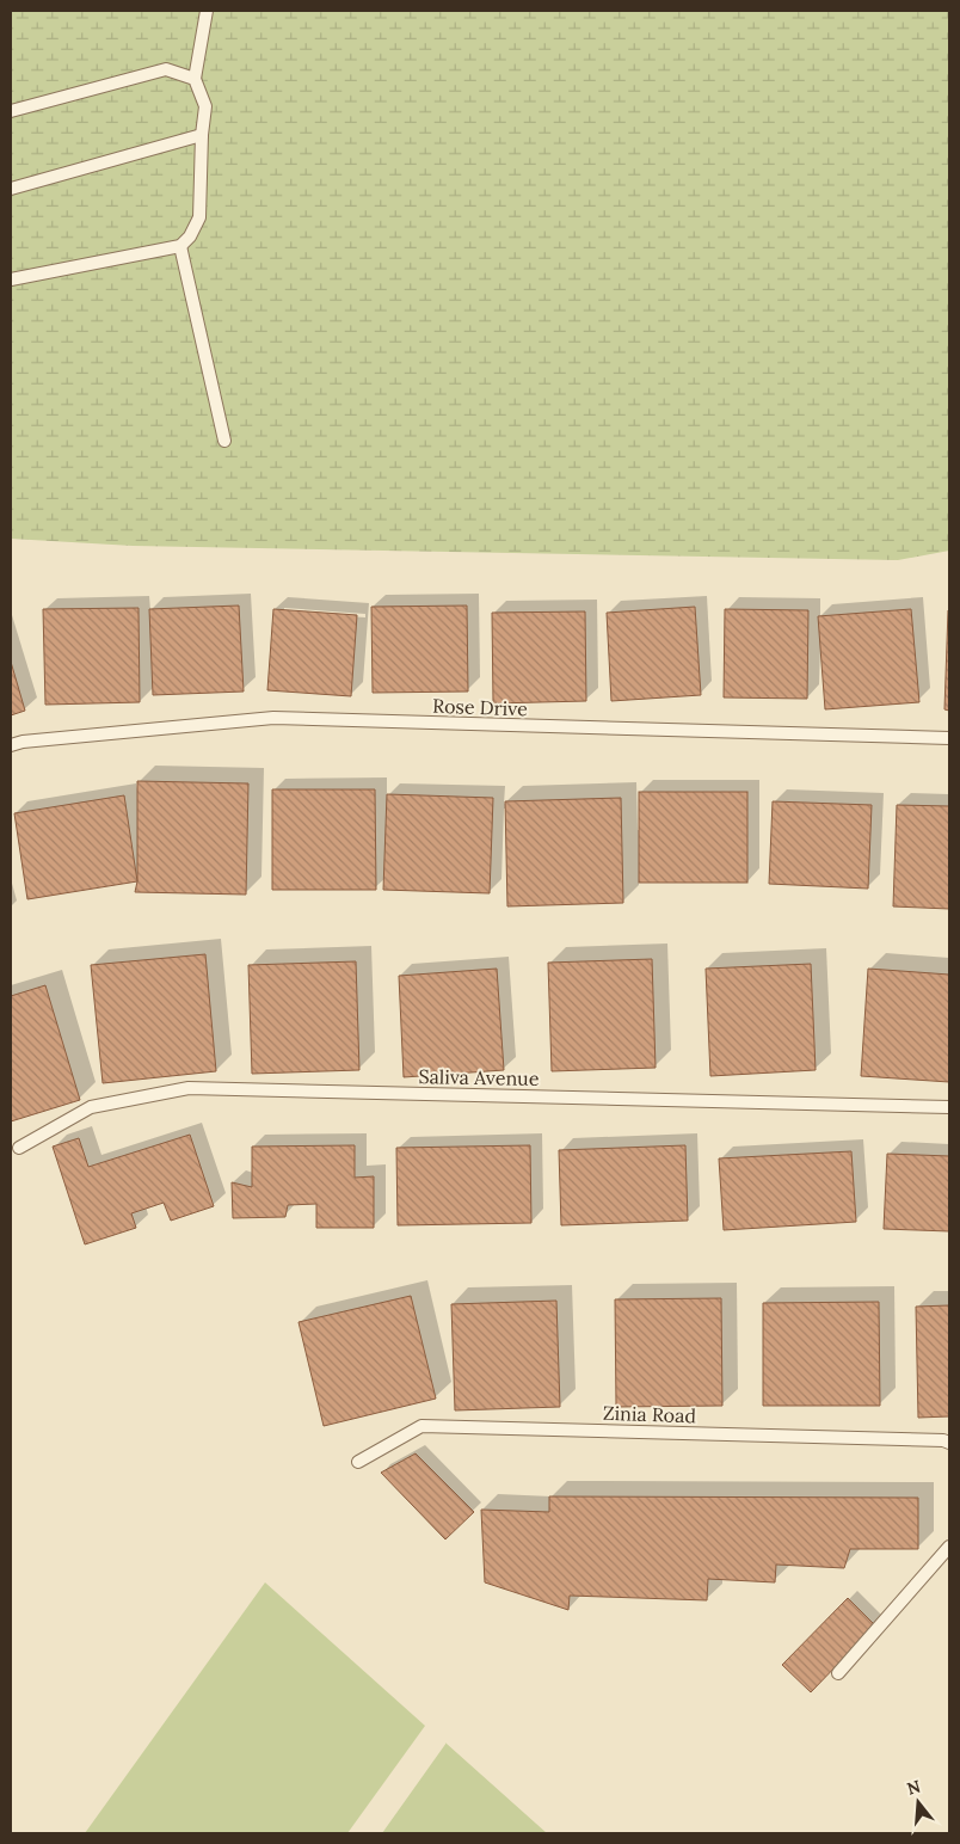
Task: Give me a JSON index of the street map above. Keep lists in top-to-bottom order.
{
  "streets": {
    "lane": ["Rose Drive", "Saliva Avenue", "Zinia Road"]
  },
  "north": "top"
}
